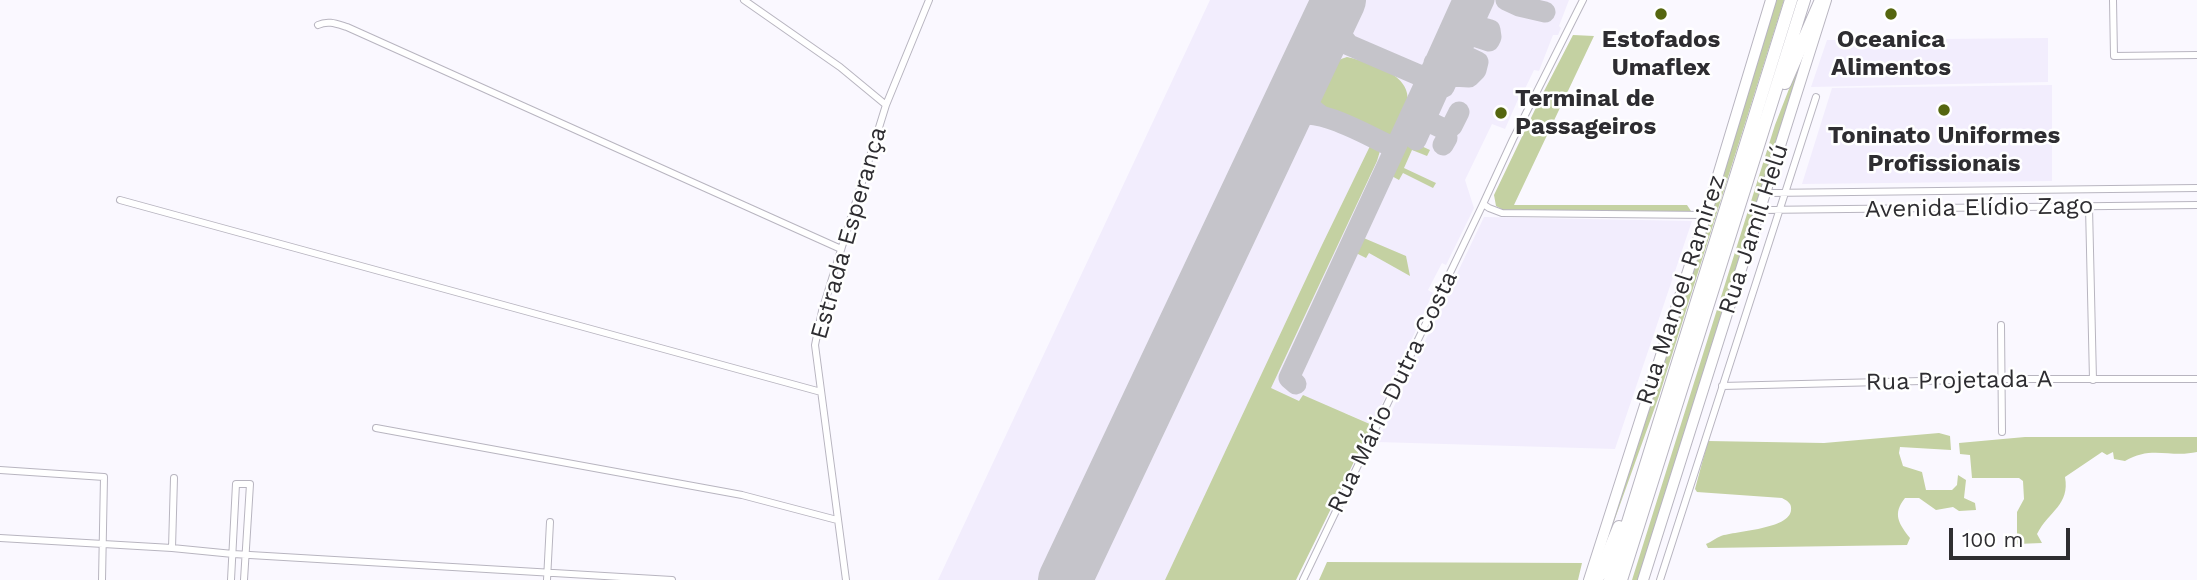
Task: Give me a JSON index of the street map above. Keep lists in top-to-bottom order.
{
  "streets": {
    "main road": ["Rua Jamil Helú", "Rua Manoel Ramirez"],
    "street": [
      "Avenida Elídio Zago",
      "Estrada Esperança",
      "Rua Projetada A",
      "Rua Mário Dutra Costa"
    ]
  },
  "crossings": [
    ["Avenida Elídio Zago", "Rua Jamil Helú"]
  ],
  "places": [
    "Estofados Umaflex",
    "Oceanica Alimentos",
    "Toninato Uniformes Profissionais",
    "Terminal de Passageiros"
  ],
  "scale_bar": "100 m"
}
